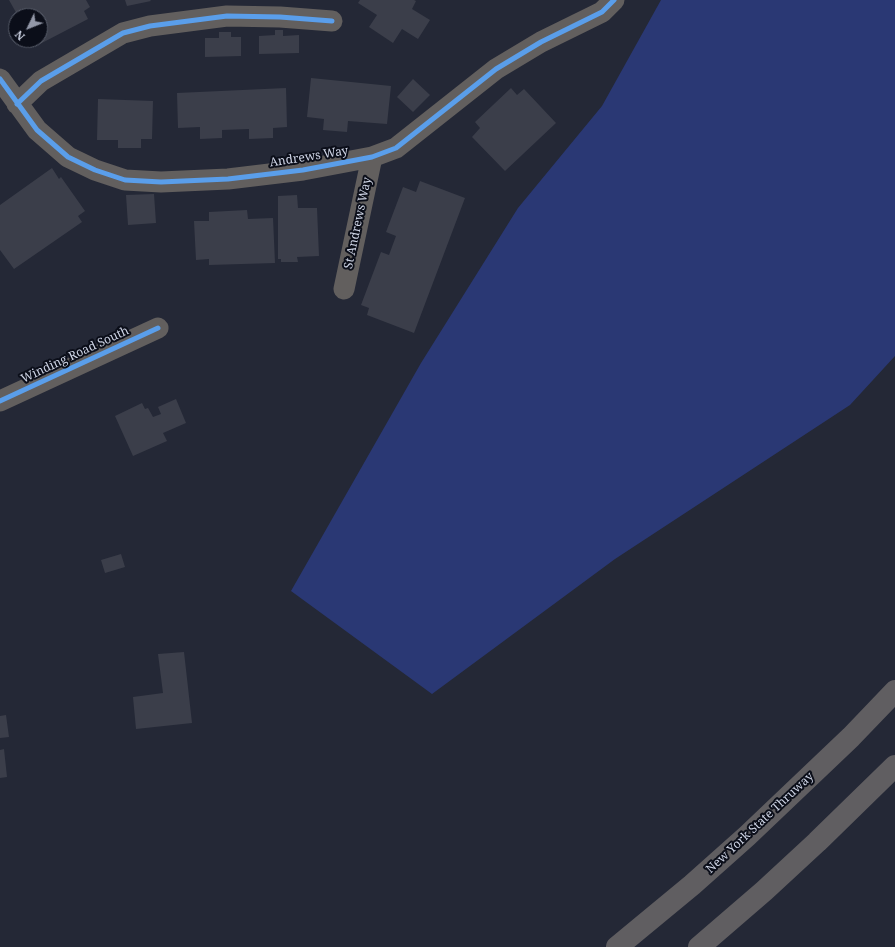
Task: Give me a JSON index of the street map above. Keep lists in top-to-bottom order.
{
  "streets": {
    "highway": ["New York State Thruway"],
    "street": ["Andrews Way", "St Andrews Way", "Winding Road South"]
  },
  "crossings": [
    ["Andrews Way", "St Andrews Way"]
  ],
  "north": "bottom left"
}
